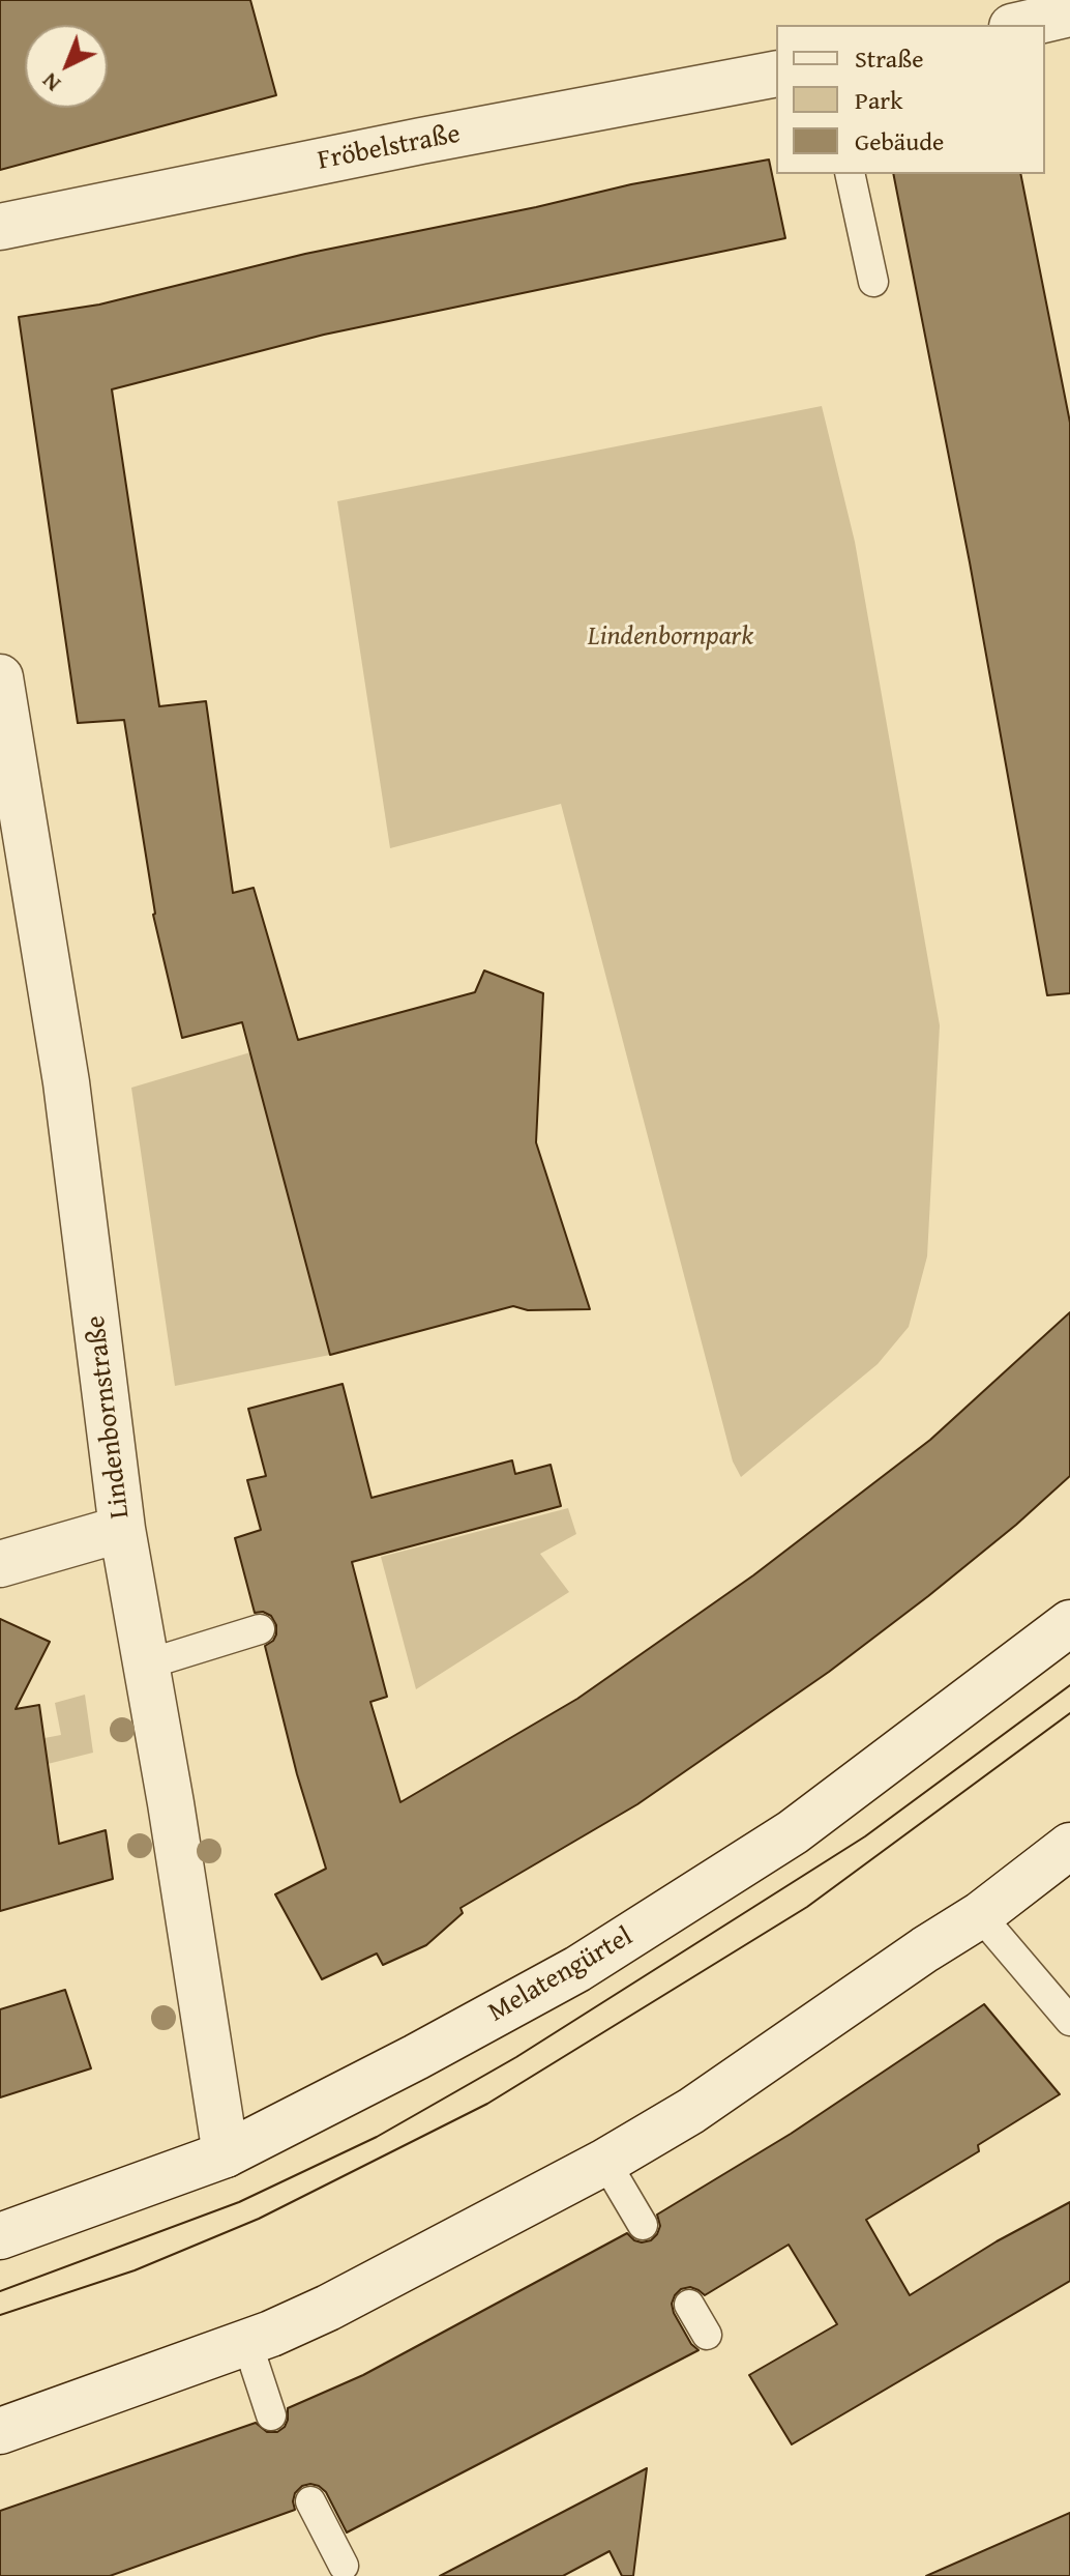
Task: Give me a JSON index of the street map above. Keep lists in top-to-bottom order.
{
  "streets": {
    "main road": ["Fröbelstraße", "Lindenbornstraße", "Melatengürtel"]
  },
  "crossings": [
    ["Lindenbornstraße", "Melatengürtel"]
  ],
  "parks": ["Lindenbornpark"],
  "legend": ["Straße", "Park", "Gebäude"],
  "north": "bottom left"
}
